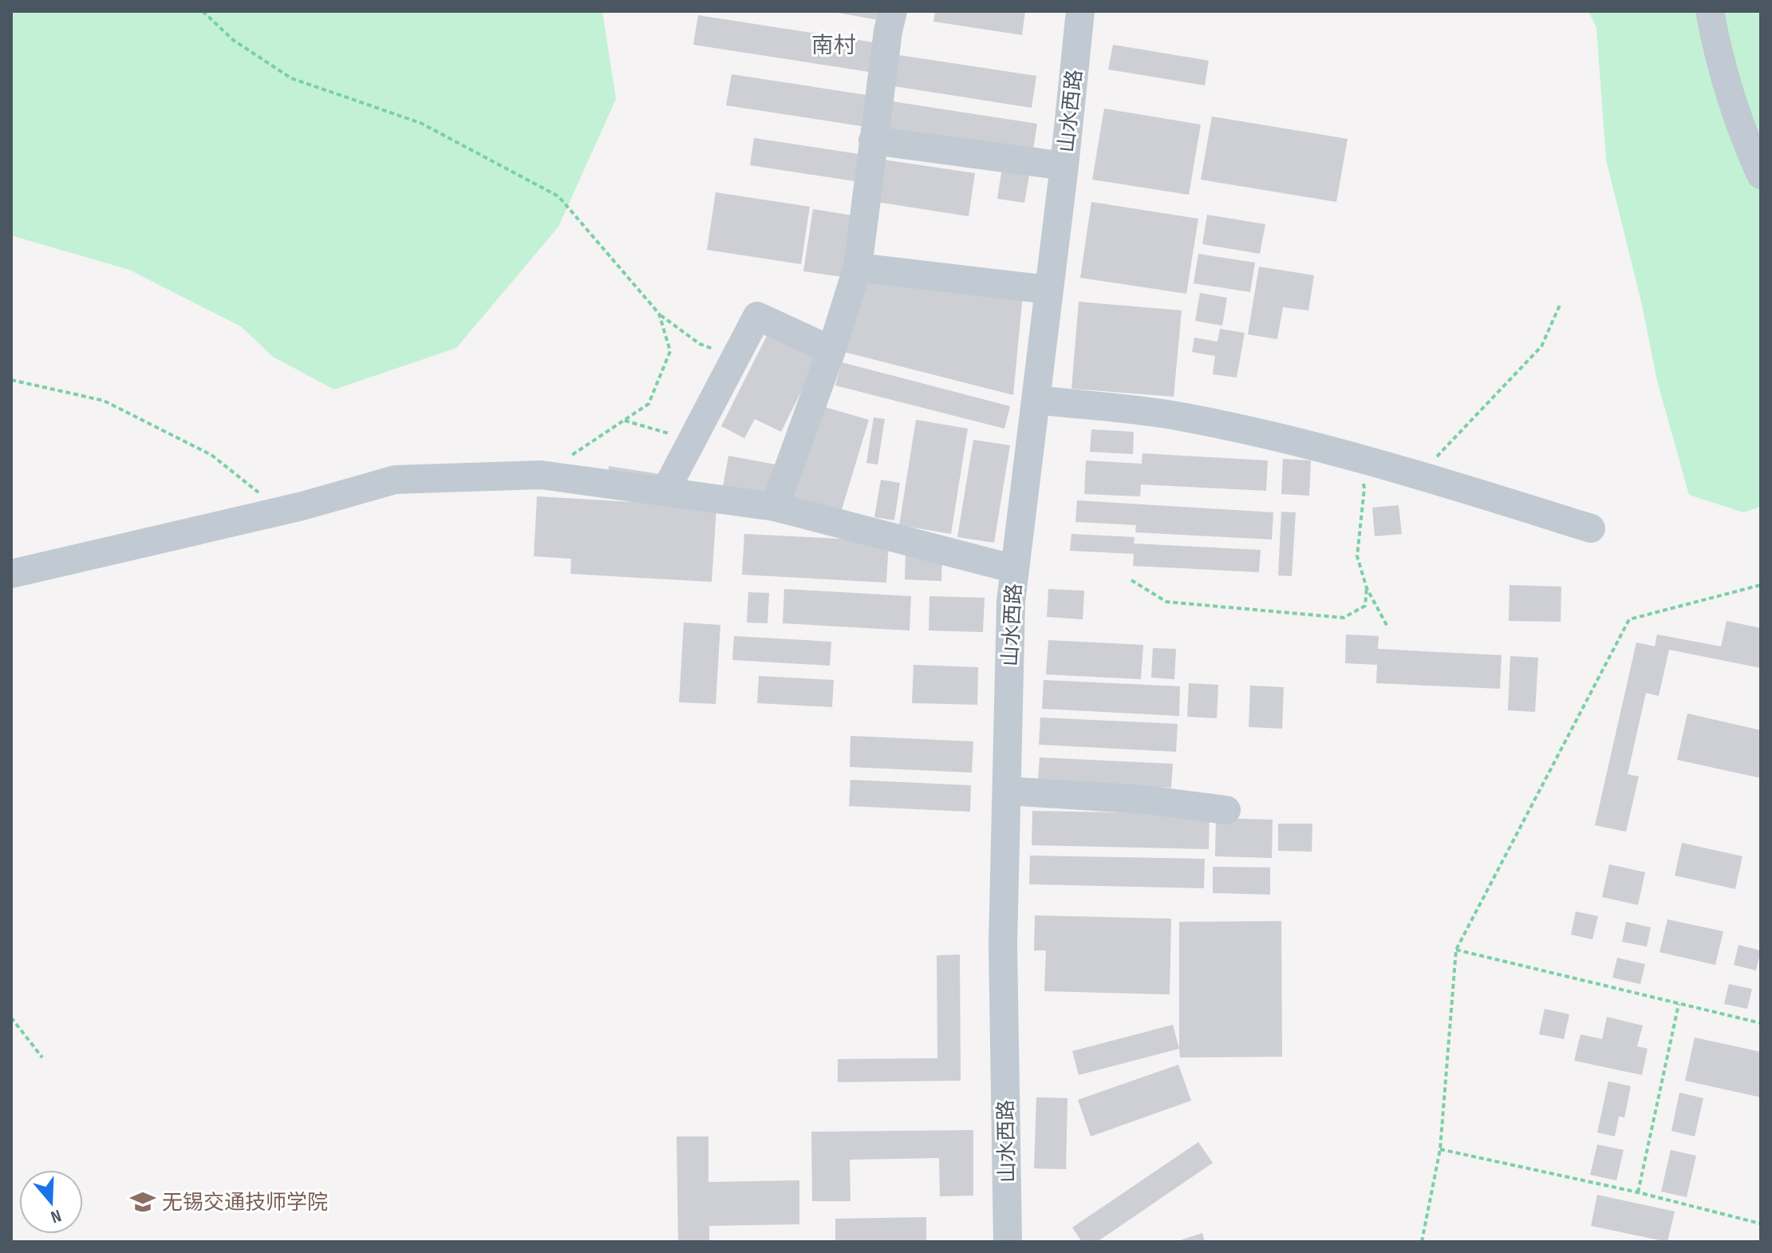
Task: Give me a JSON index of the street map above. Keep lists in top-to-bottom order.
{
  "streets": {
    "street": ["山水西路"]
  },
  "districts": ["南村"],
  "places": {
    "school or university": ["无锡交通技师学院"]
  },
  "north": "bottom"
}
